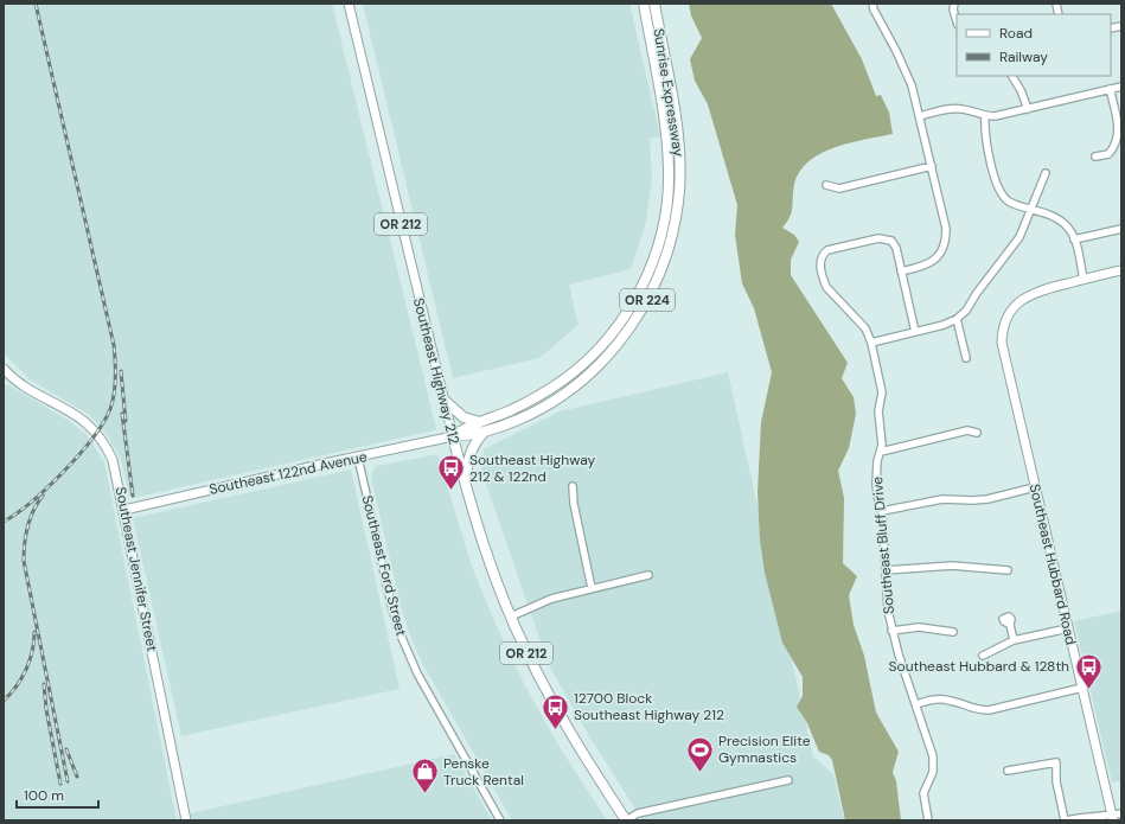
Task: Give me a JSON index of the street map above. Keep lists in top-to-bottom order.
{
  "streets": {
    "highway": [
      "Sunrise Expressway",
      "OR 212",
      "OR 224",
      "Southeast Highway 212"
    ],
    "main road": ["Southeast 122nd Avenue", "Southeast Hubbard Road", "Southeast Jennifer Street"],
    "street": ["Southeast Bluff Drive", "Southeast Ford Street"]
  },
  "crossings": [
    ["Sunrise Expressway", "Southeast Highway 212"],
    ["Sunrise Expressway", "Southeast 122nd Avenue"],
    ["Southeast Highway 212", "Southeast 122nd Avenue"],
    ["Southeast 122nd Avenue", "Southeast Ford Street"],
    ["Southeast 122nd Avenue", "Southeast Jennifer Street"]
  ],
  "places": {
    "bus stop": ["Southeast Highway 212 & 122nd", "Southeast Hubbard & 128th", "12700 Block Southeast Highway 212"],
    "sports": ["Precision Elite Gymnastics"],
    "shop": ["Penske Truck Rental"]
  },
  "legend": ["Road", "Railway"],
  "scale_bar": "100 m"
}
